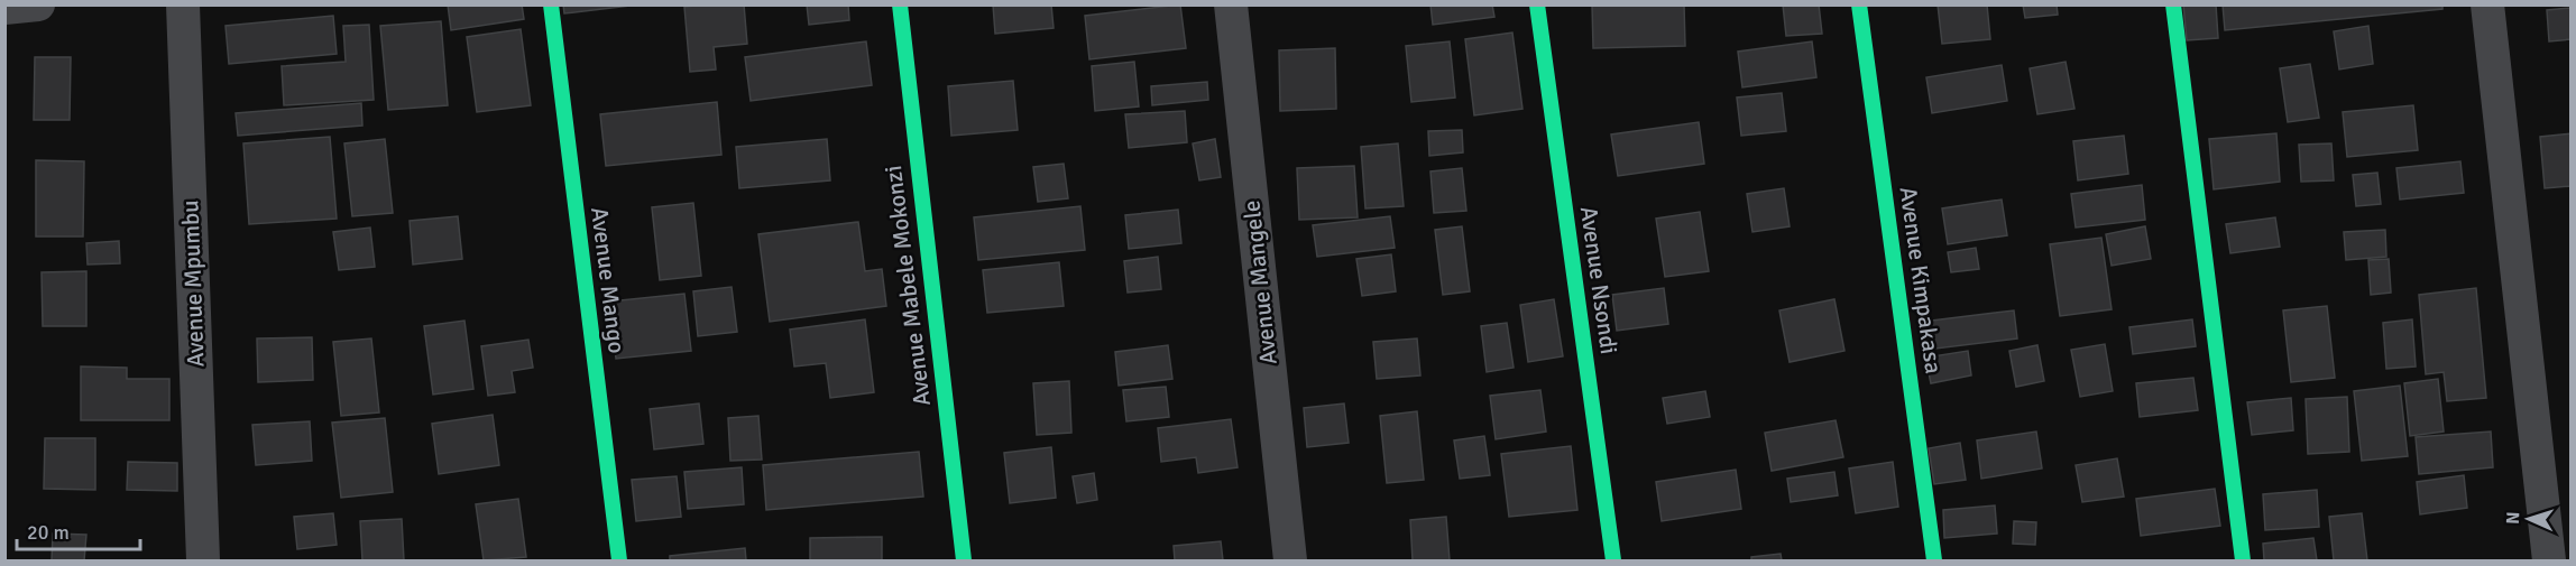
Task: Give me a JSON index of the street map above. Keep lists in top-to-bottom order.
{
  "streets": {
    "street": [
      "Avenue Mango",
      "Avenue Nsondi",
      "Avenue Kimpakasa",
      "Avenue Mangele",
      "Avenue Mpumbu",
      "Avenue Mabele Mokonzi"
    ]
  },
  "scale_bar": "20 m",
  "north": "left"
}
